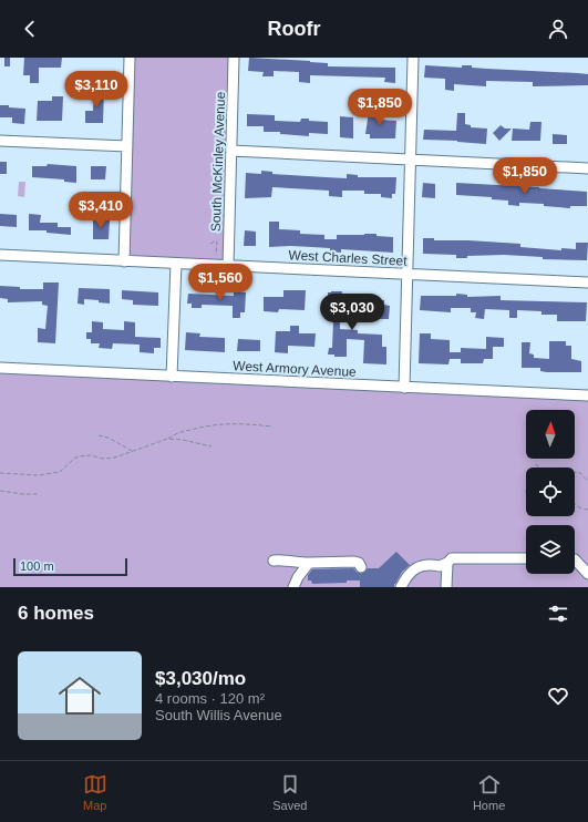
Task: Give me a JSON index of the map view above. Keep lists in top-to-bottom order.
{
  "streets": {
    "street": ["South McKinley Avenue", "West Charles Street", "West Armory Avenue"]
  },
  "crossings": [
    ["South McKinley Avenue", "West Charles Street"]
  ],
  "scale_bar": "100 m",
  "north": "top",
  "page": {
    "header": "Roofr",
    "price": [
      "$3,110",
      "$1,850",
      "$1,850",
      "$3,410",
      "$1,560",
      "$3,030"
    ],
    "scale": "100 m",
    "heading": "6 homes",
    "list": [
      {
        "name": "$3,030/mo",
        "note": "4 rooms · 120 m² · South Willis Avenue"
      }
    ],
    "tabs": ["Map", "Saved", "Home"]
  }
}
